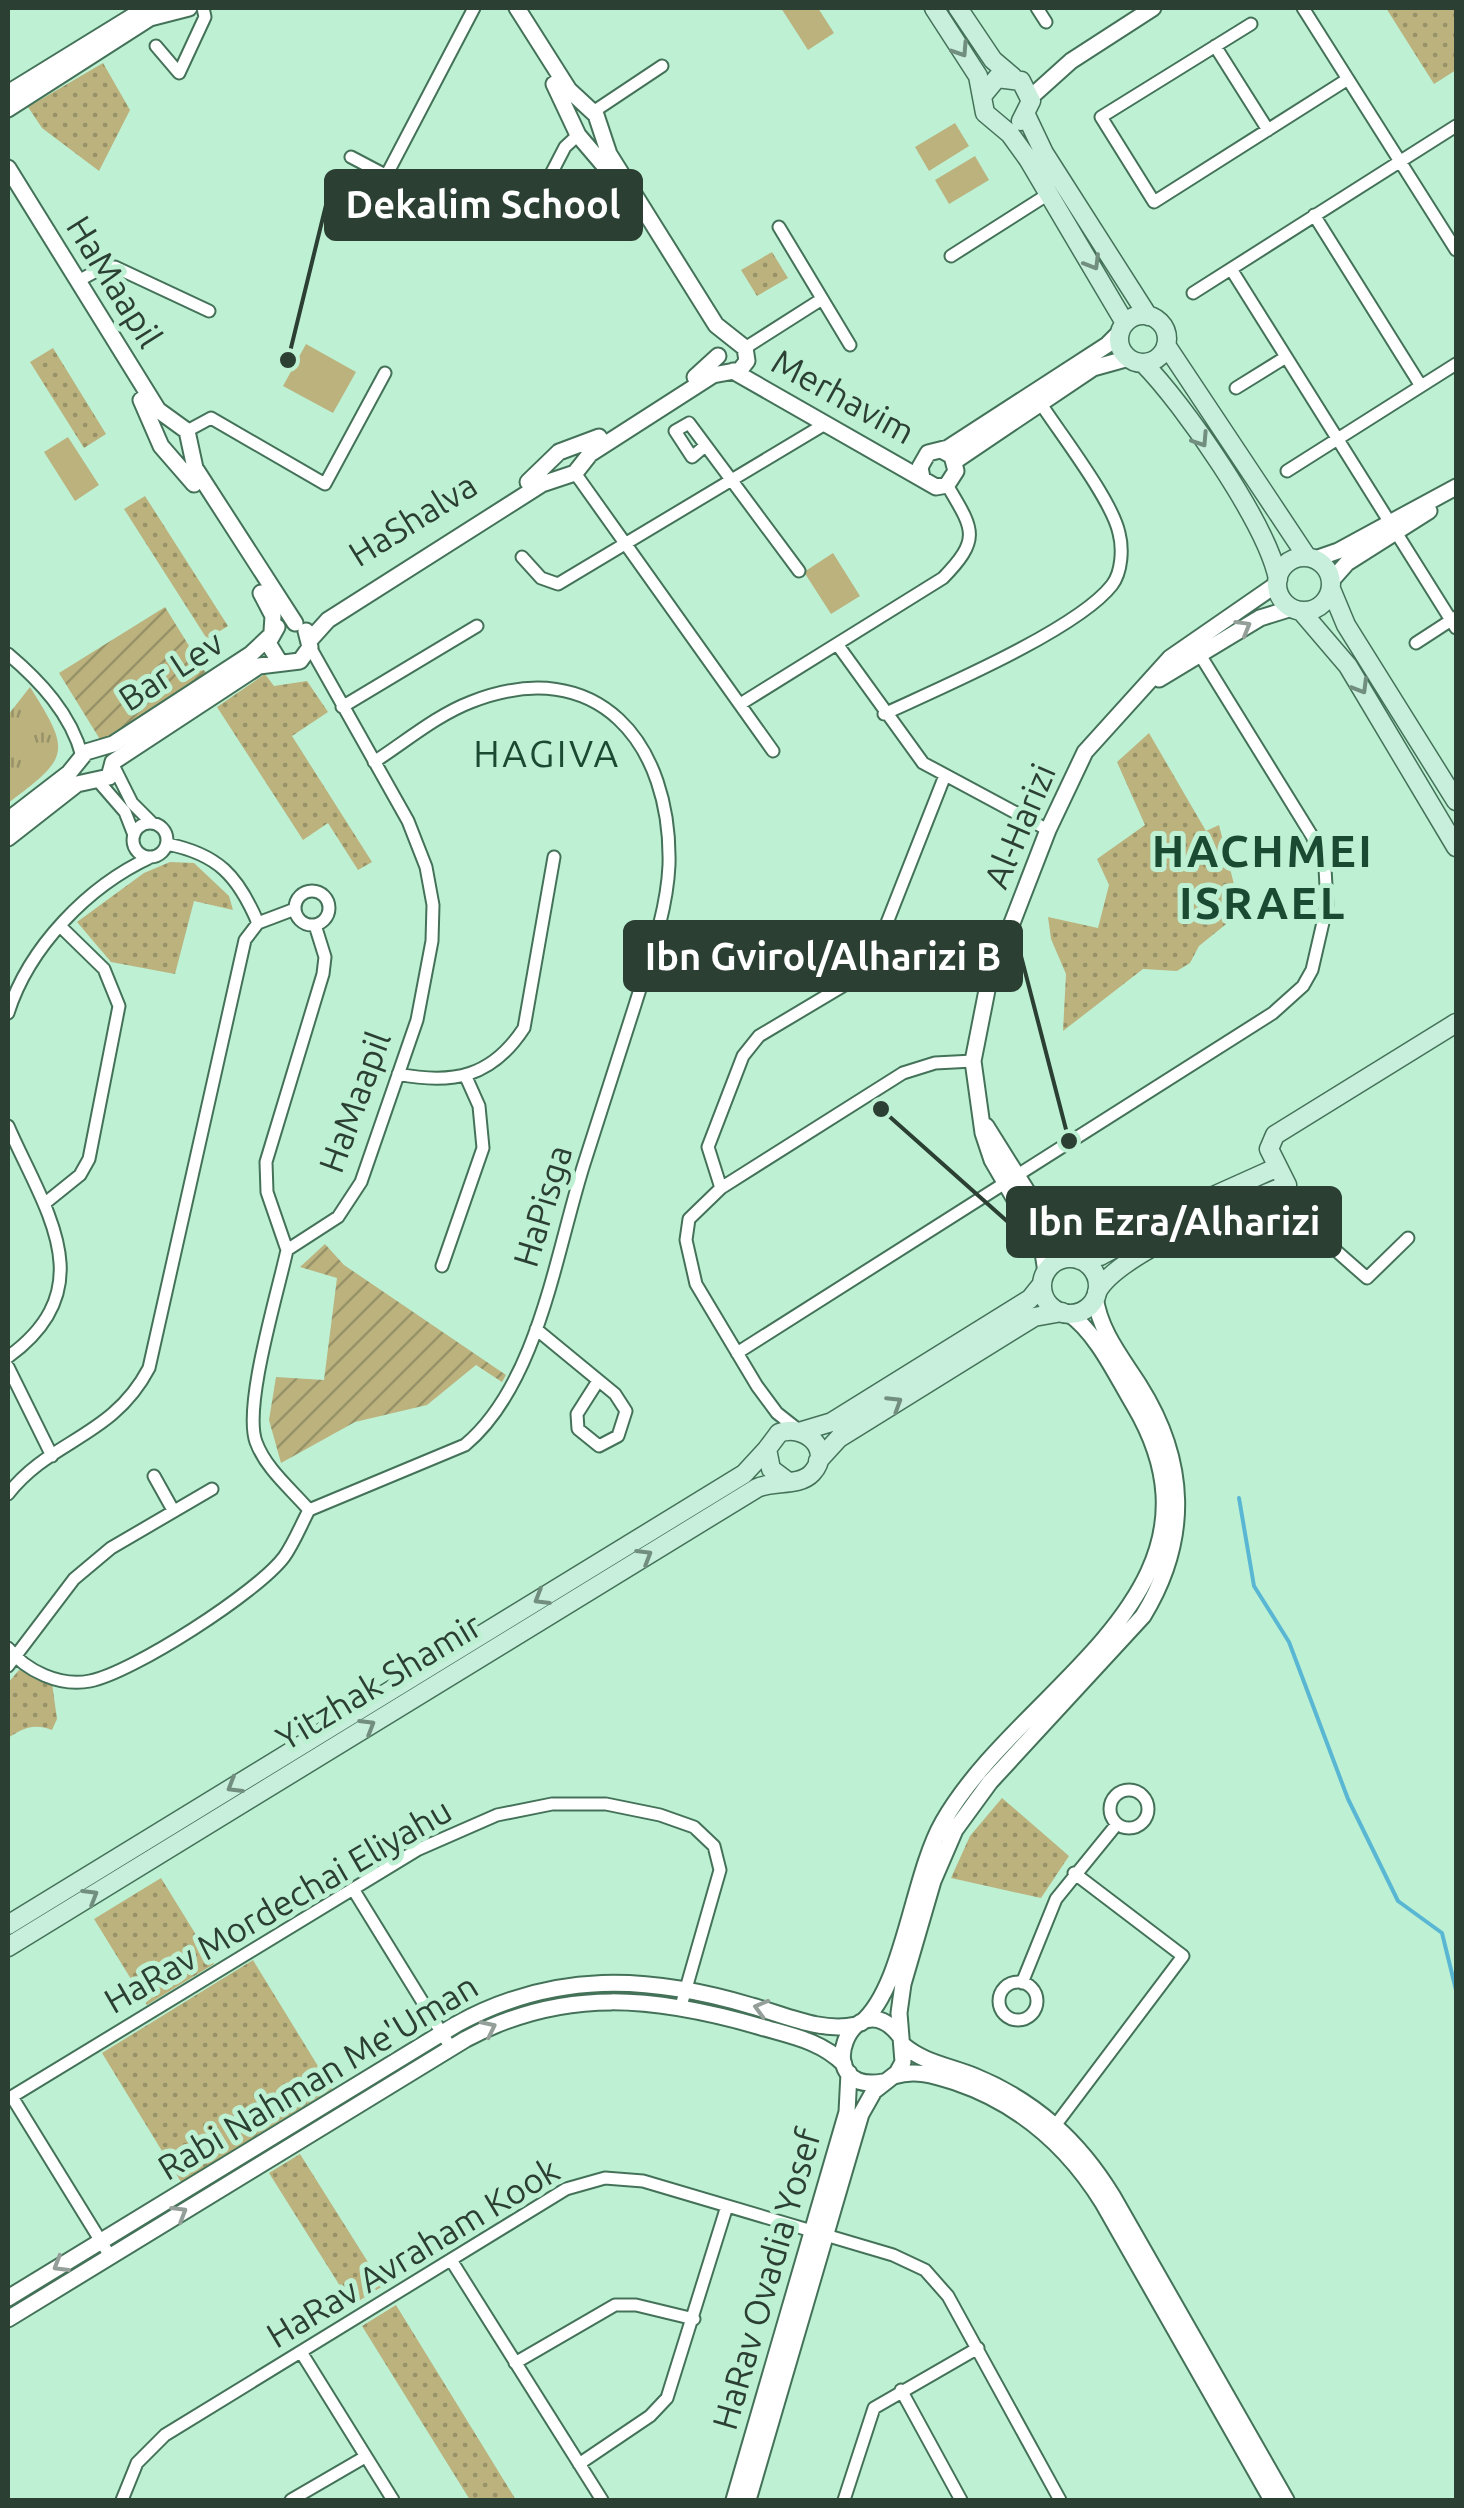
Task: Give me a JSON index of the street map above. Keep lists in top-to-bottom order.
{
  "streets": {
    "main road": ["Yitzhak Shamir"],
    "street": [
      "HaMaapil",
      "Merhavim",
      "HaShalva",
      "Bar Lev",
      "Al-Harizi",
      "HaPisga",
      "HaRav Mordechai Eliyahu",
      "Rabi Nahman Me'Uman",
      "HaRav Avraham Kook",
      "HaRav Ovadia Yosef"
    ]
  },
  "crossings": [
    ["HaMaapil", "HaShalva"],
    ["HaMaapil", "Bar Lev"],
    ["HaMaapil", "HaPisga"],
    ["Merhavim", "HaShalva"],
    ["HaShalva", "Bar Lev"],
    ["HaRav Mordechai Eliyahu", "Rabi Nahman Me'Uman"],
    ["Rabi Nahman Me'Uman", "HaRav Ovadia Yosef"],
    ["HaRav Avraham Kook", "HaRav Ovadia Yosef"]
  ],
  "districts": ["HAGIVA", "HACHMEI ISRAEL"],
  "places": ["Dekalim School", "Ibn Ezra/Alharizi", "Ibn Gvirol/Alharizi B"]
}
